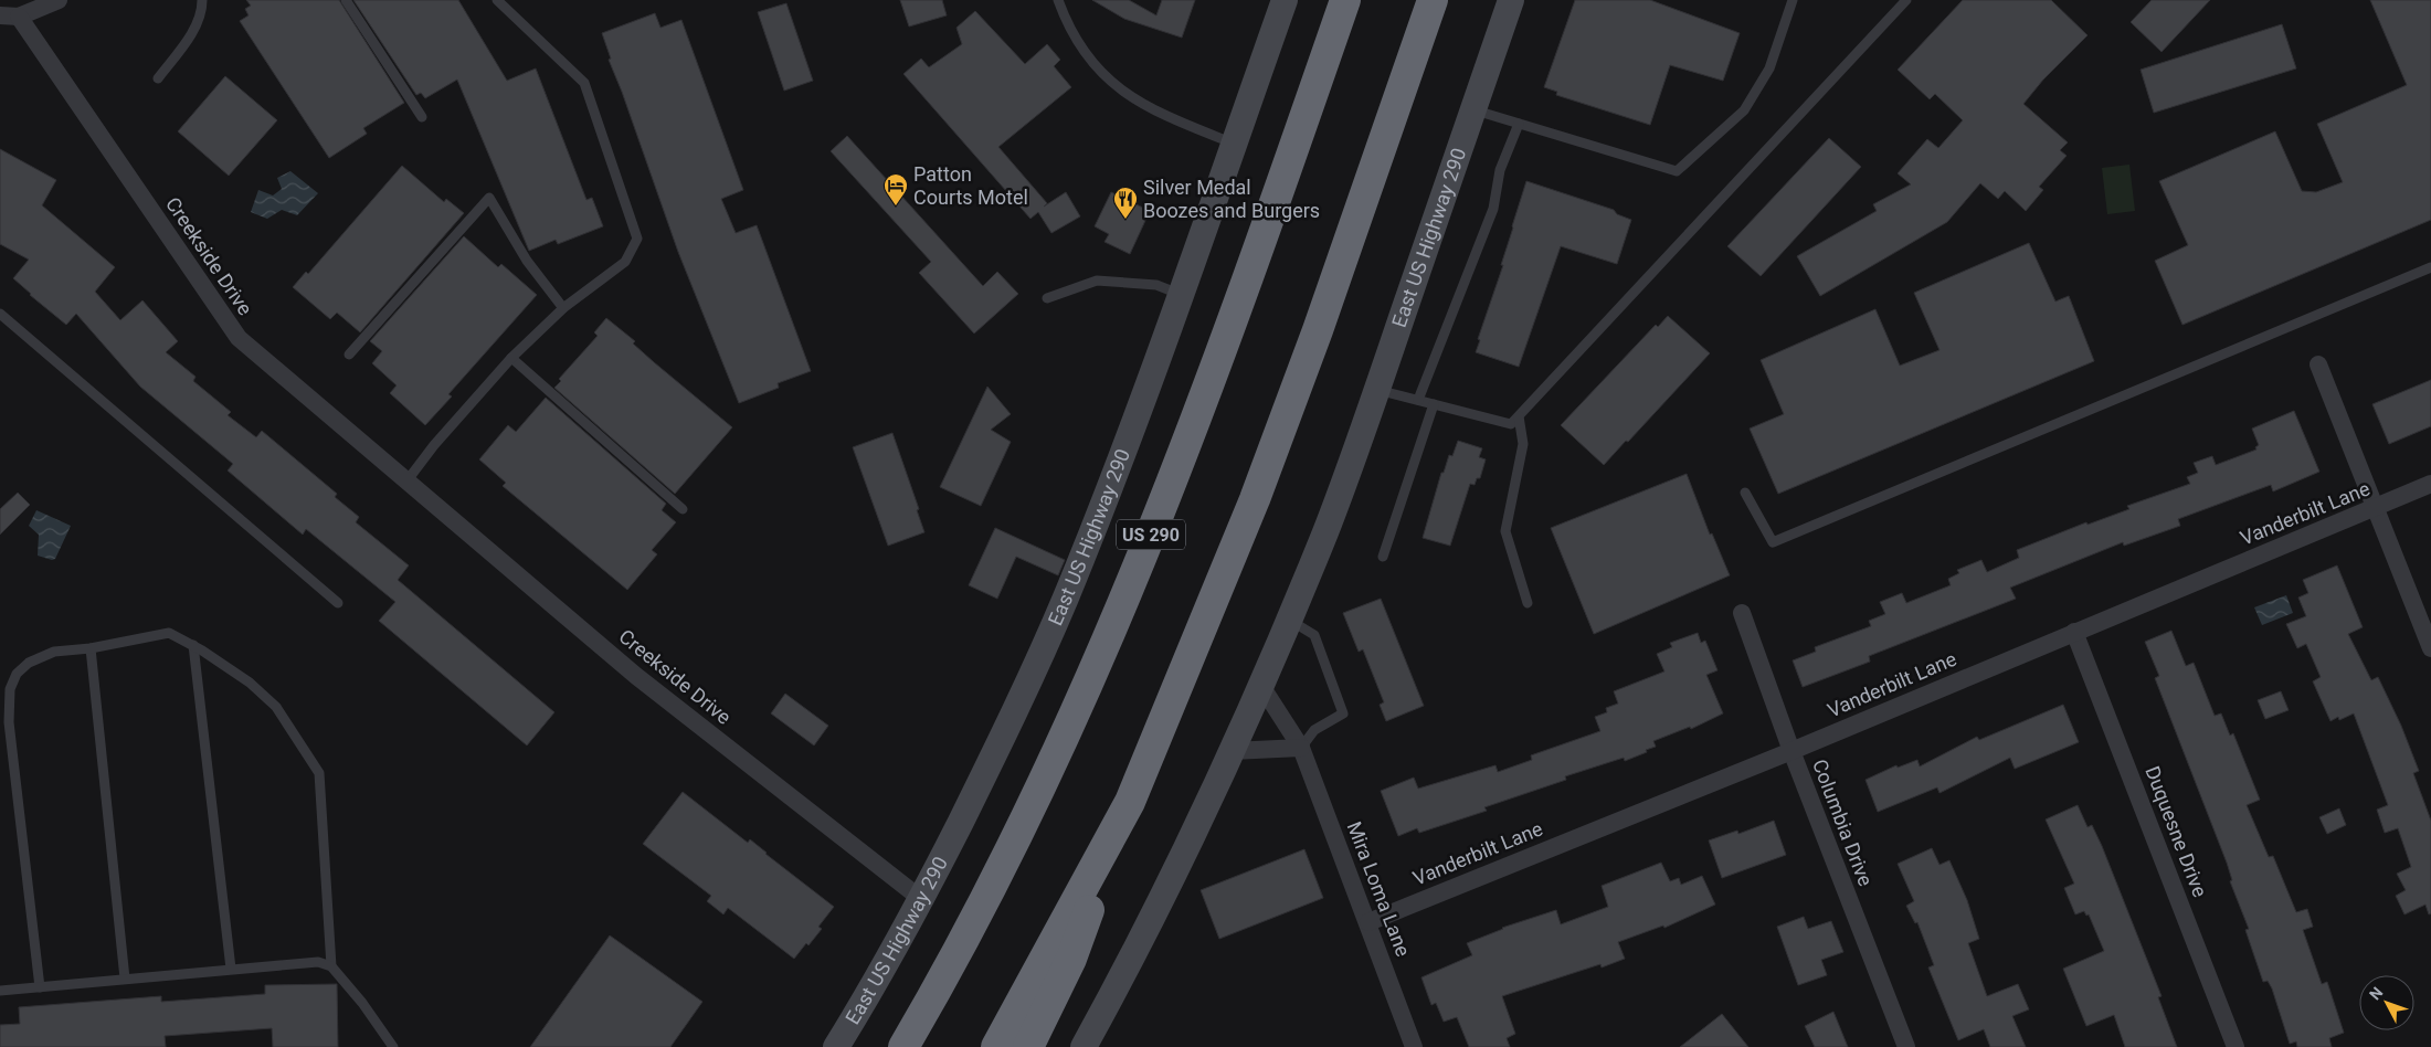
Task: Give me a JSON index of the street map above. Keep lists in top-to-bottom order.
{
  "streets": {
    "highway": ["US 290"],
    "main road": ["East US Highway 290"],
    "street": [
      "Creekside Drive",
      "Vanderbilt Lane",
      "Columbia Drive",
      "Duquesne Drive",
      "Mira Loma Lane"
    ]
  },
  "crossings": [
    ["East US Highway 290", "Creekside Drive"],
    ["East US Highway 290", "Mira Loma Lane"],
    ["Vanderbilt Lane", "Columbia Drive"],
    ["Vanderbilt Lane", "Duquesne Drive"],
    ["Vanderbilt Lane", "Mira Loma Lane"]
  ],
  "places": {
    "hotel": ["Patton Courts Motel"],
    "restaurant": ["Silver Medal Boozes and Burgers"]
  },
  "north": "top left"
}
